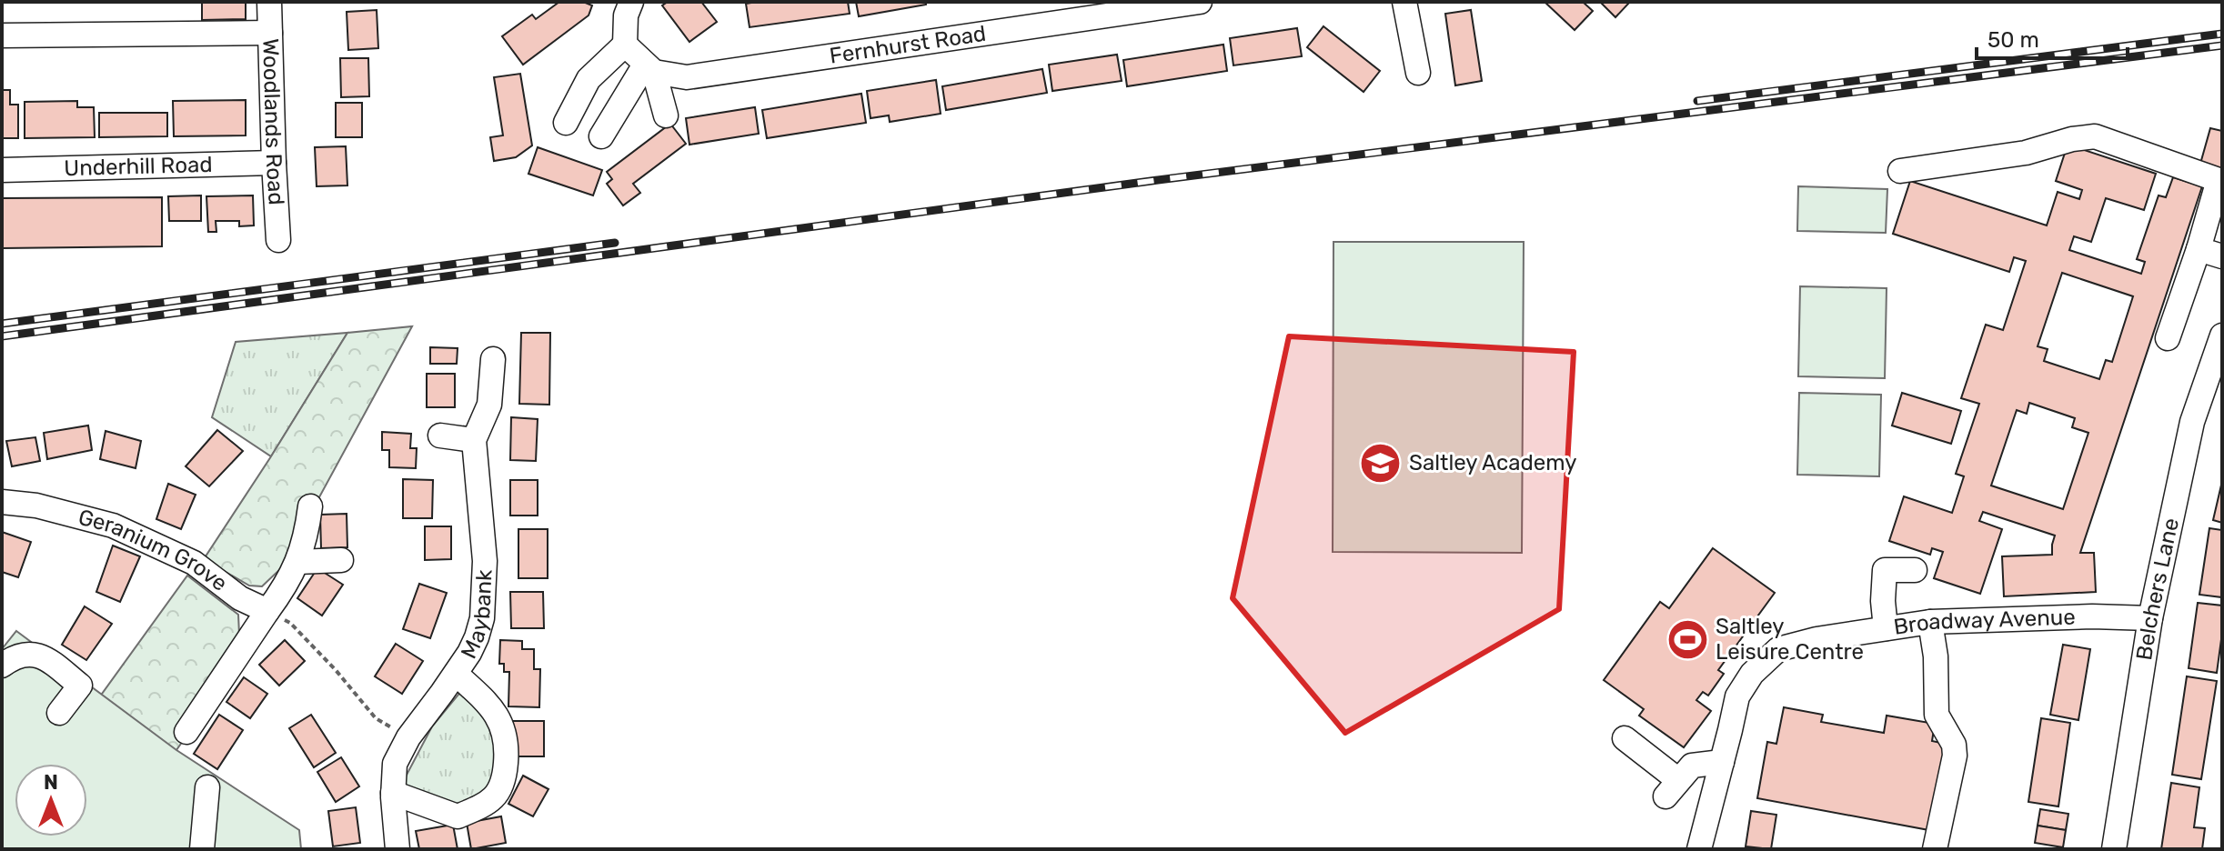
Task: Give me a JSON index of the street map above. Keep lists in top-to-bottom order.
{
  "streets": {
    "street": [
      "Fernhurst Road",
      "Woodlands Road",
      "Underhill Road",
      "Geranium Grove",
      "Belchers Lane",
      "Maybank",
      "Broadway Avenue"
    ]
  },
  "crossings": [
    ["Woodlands Road", "Underhill Road"],
    ["Belchers Lane", "Broadway Avenue"]
  ],
  "places": {
    "school or university": ["Saltley Academy"],
    "sports": ["Saltley Leisure Centre"]
  },
  "scale_bar": "50 m",
  "north": "top"
}
